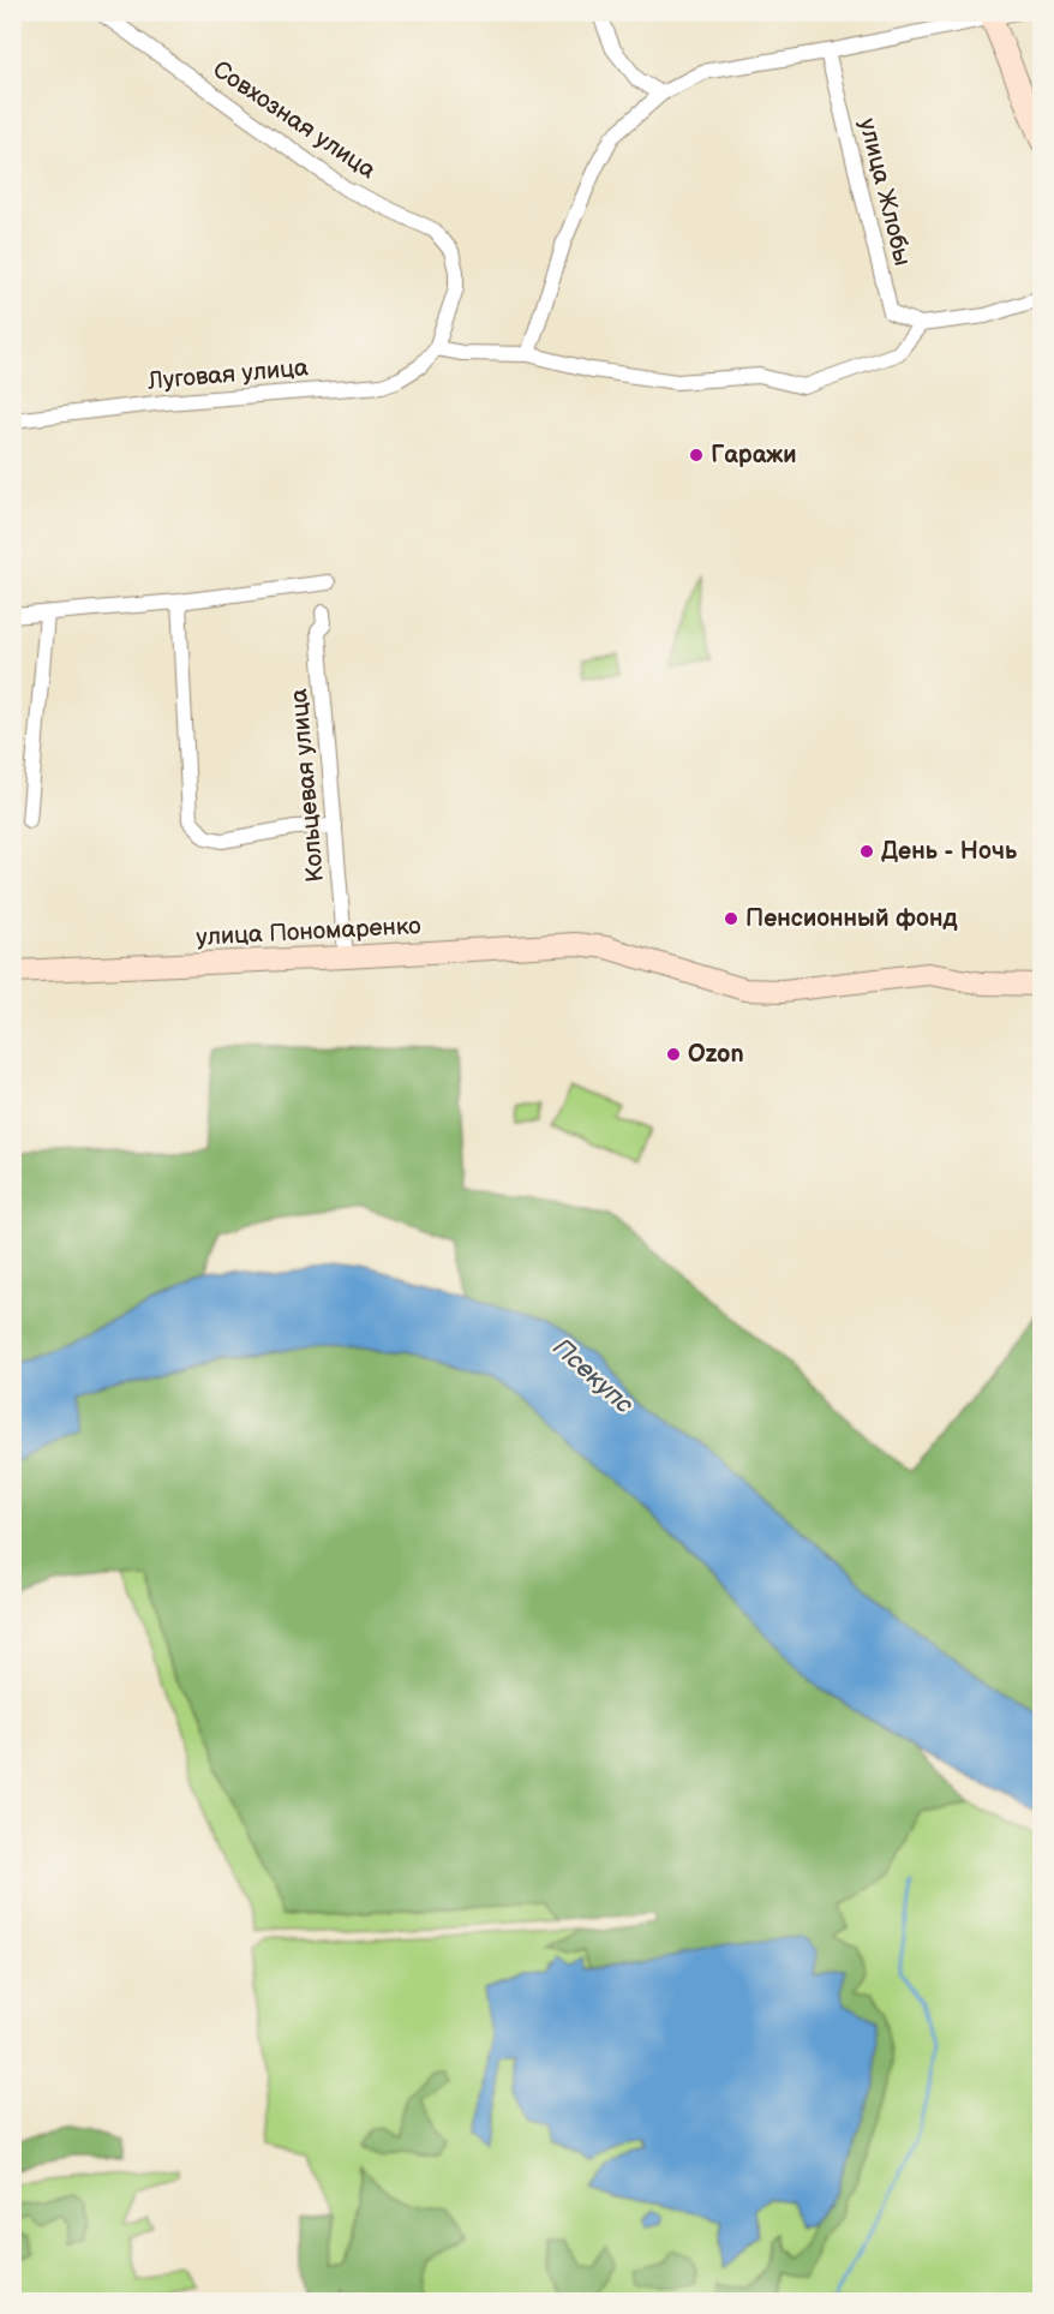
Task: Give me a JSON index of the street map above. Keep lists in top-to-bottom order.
{
  "streets": {
    "street": [
      "Совхозная улица",
      "улица Жлобы",
      "Луговая улица",
      "Кольцевая улица",
      "улица Пономаренко"
    ]
  },
  "crossings": [
    ["Совхозная улица", "Луговая улица"],
    ["Кольцевая улица", "улица Пономаренко"]
  ],
  "water": ["Псекупс"],
  "places": [
    "Гаражи",
    "День - Ночь",
    "Пенсионный фонд",
    "Ozon"
  ]
}
